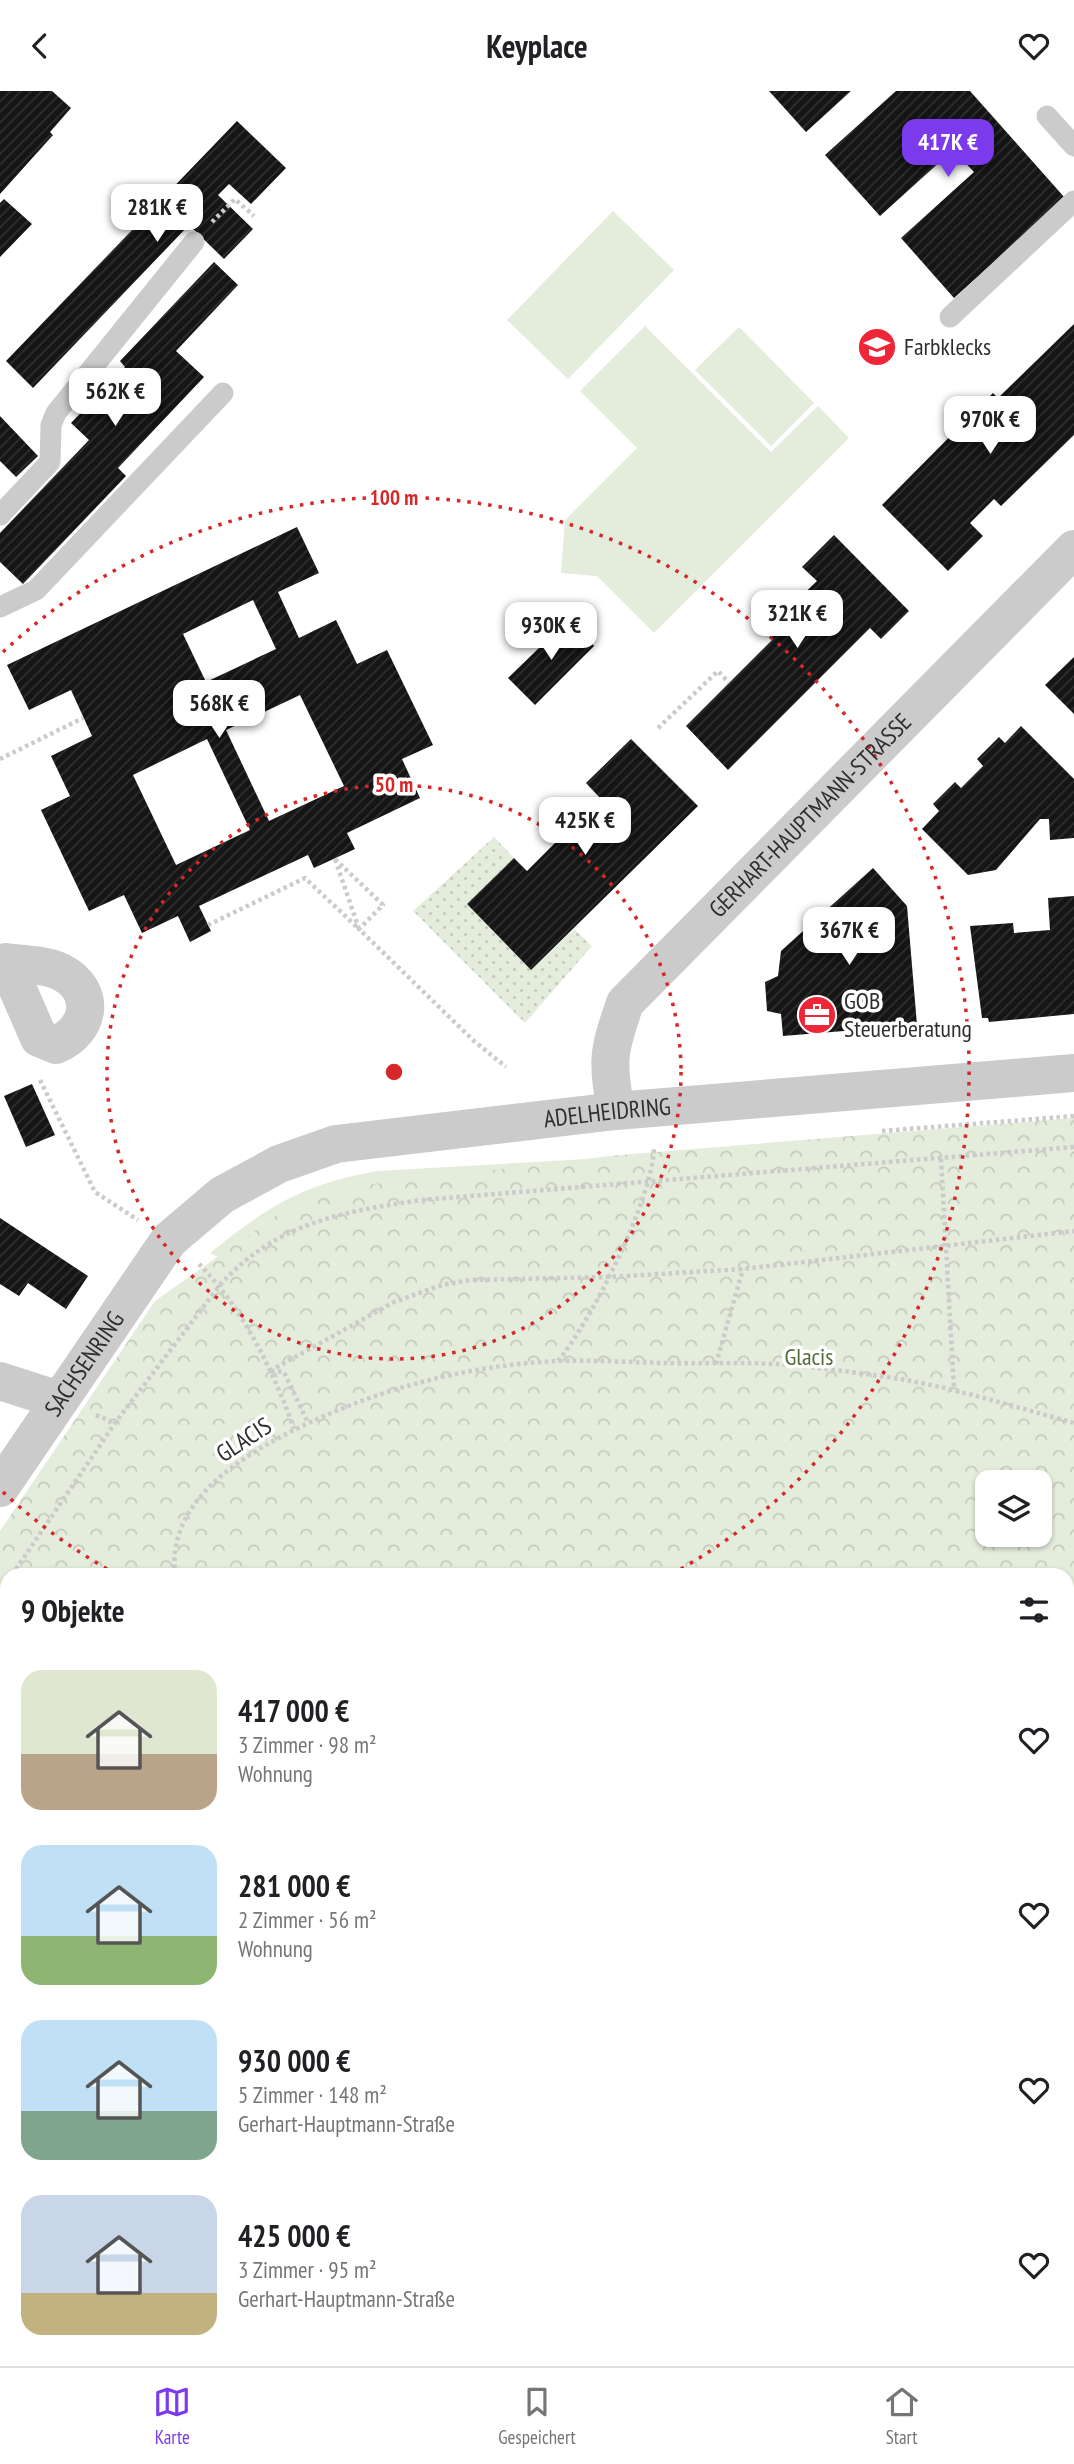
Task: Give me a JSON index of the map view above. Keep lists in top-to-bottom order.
{
  "streets": {
    "street": ["GERHART-HAUPTMANN-STRASSE", "ADELHEIDRING", "SACHSENRING"],
    "path": ["GLACIS"]
  },
  "crossings": [
    ["GERHART-HAUPTMANN-STRASSE", "ADELHEIDRING"],
    ["ADELHEIDRING", "SACHSENRING"]
  ],
  "parks": ["Glacis"],
  "places": {
    "school or university": ["Farbklecks"],
    "office": ["GOB Steuerberatung"]
  },
  "page": {
    "header": "Keyplace",
    "price": [
      "417K €",
      "281K €",
      "562K €",
      "970K €",
      "321K €",
      "930K €",
      "568K €",
      "425K €",
      "367K €"
    ],
    "heading": "9 Objekte",
    "list": [
      {
        "name": "417 000 €",
        "note": "3 Zimmer · 98 m² · Wohnung"
      },
      {
        "name": "281 000 €",
        "note": "2 Zimmer · 56 m² · Wohnung"
      },
      {
        "name": "930 000 €",
        "note": "5 Zimmer · 148 m² · Gerhart-Hauptmann-Straße"
      },
      {
        "name": "425 000 €",
        "note": "3 Zimmer · 95 m² · Gerhart-Hauptmann-Straße"
      }
    ],
    "tabs": ["Karte", "Gespeichert", "Start"]
  },
  "rings": ["100 m", "50 m"]
}
